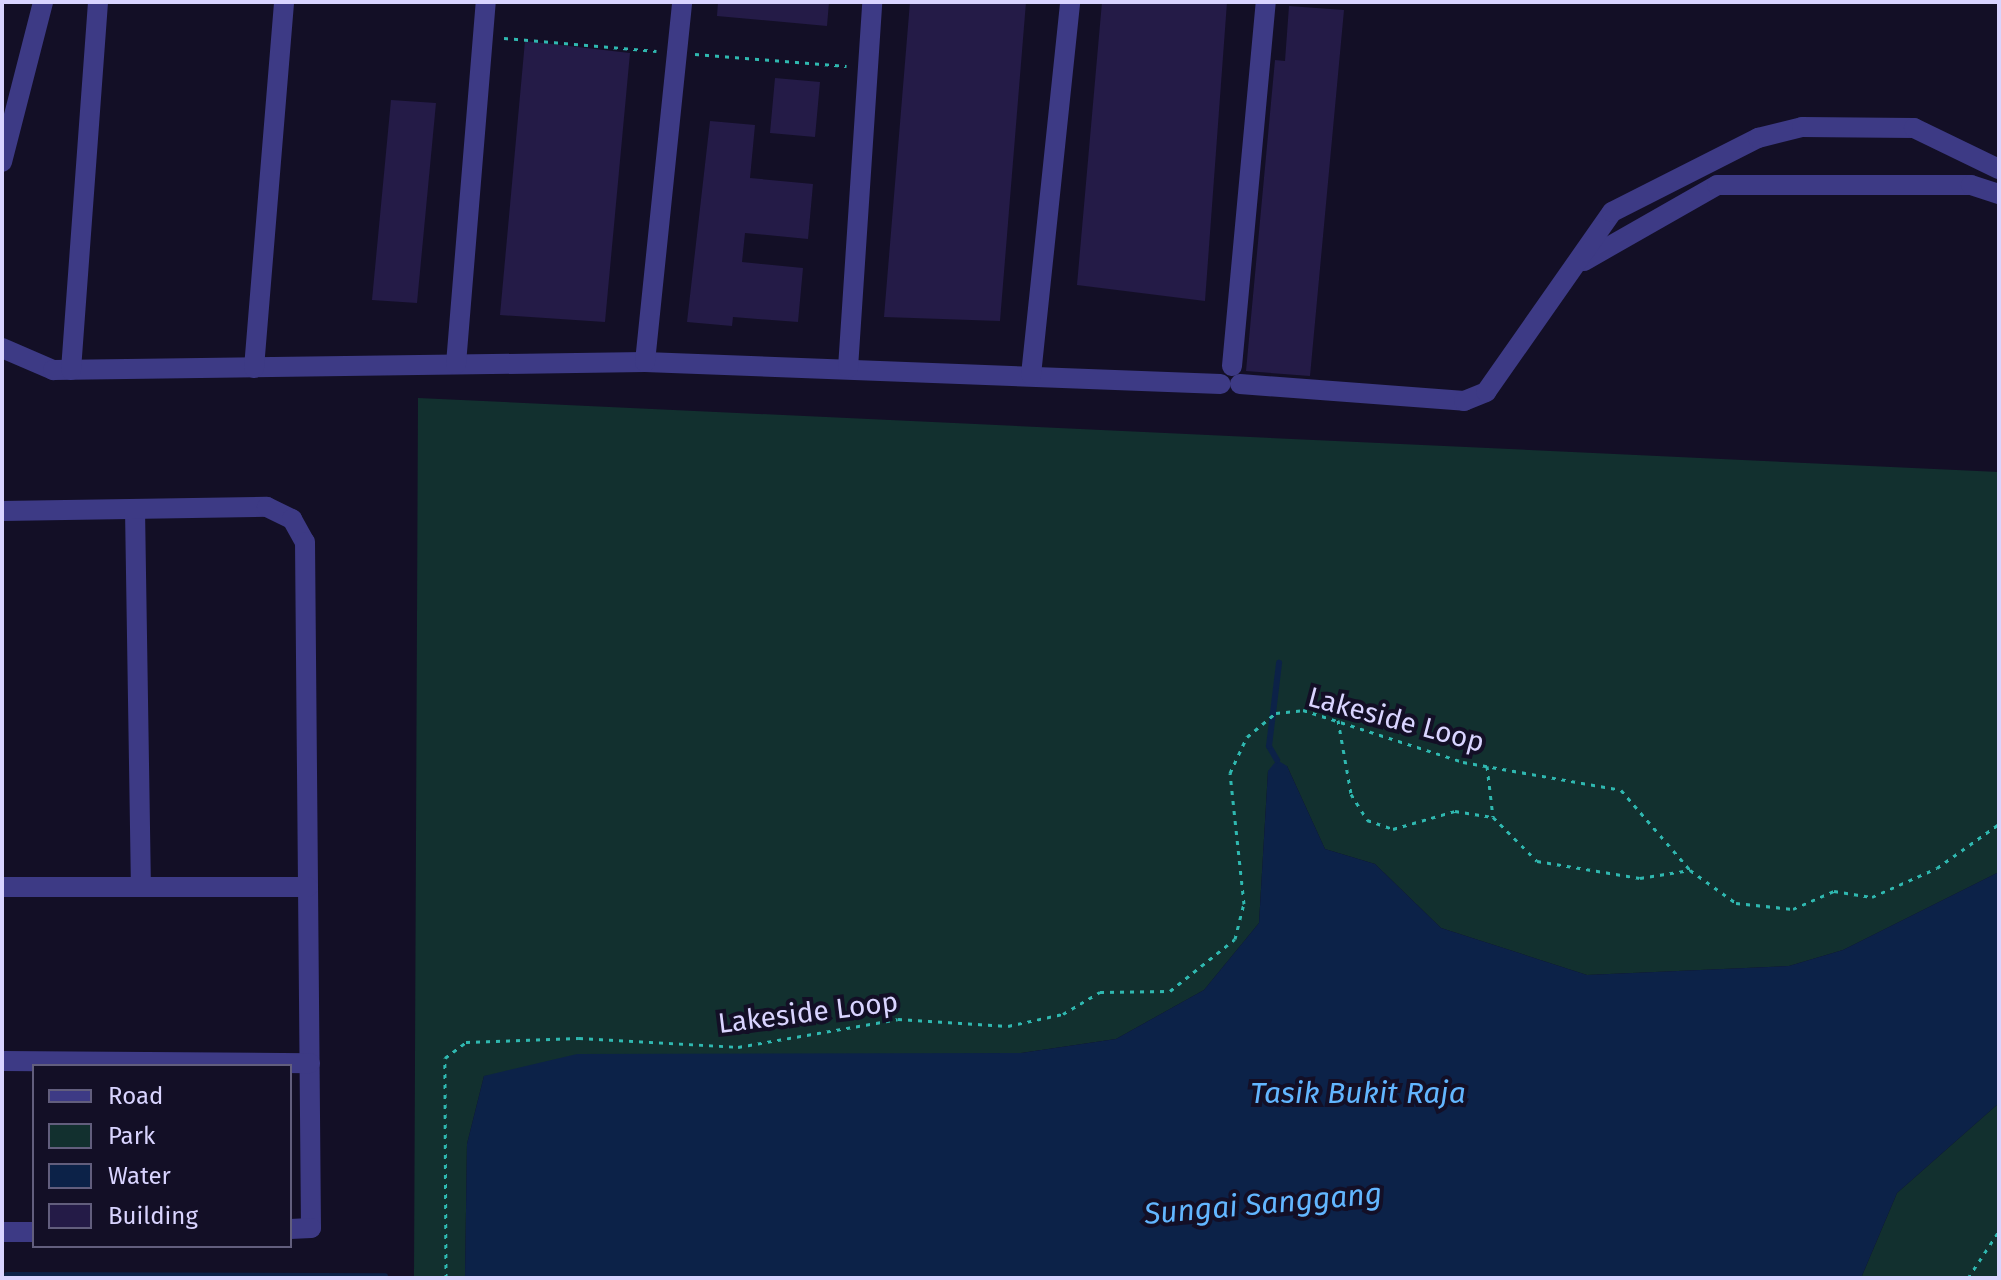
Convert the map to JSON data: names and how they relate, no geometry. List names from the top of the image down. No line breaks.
{"streets":{"path":["Lakeside Loop"]},"water":["Tasik Bukit Raja","Sungai Sanggang"],"legend":["Road","Park","Water","Building"]}
